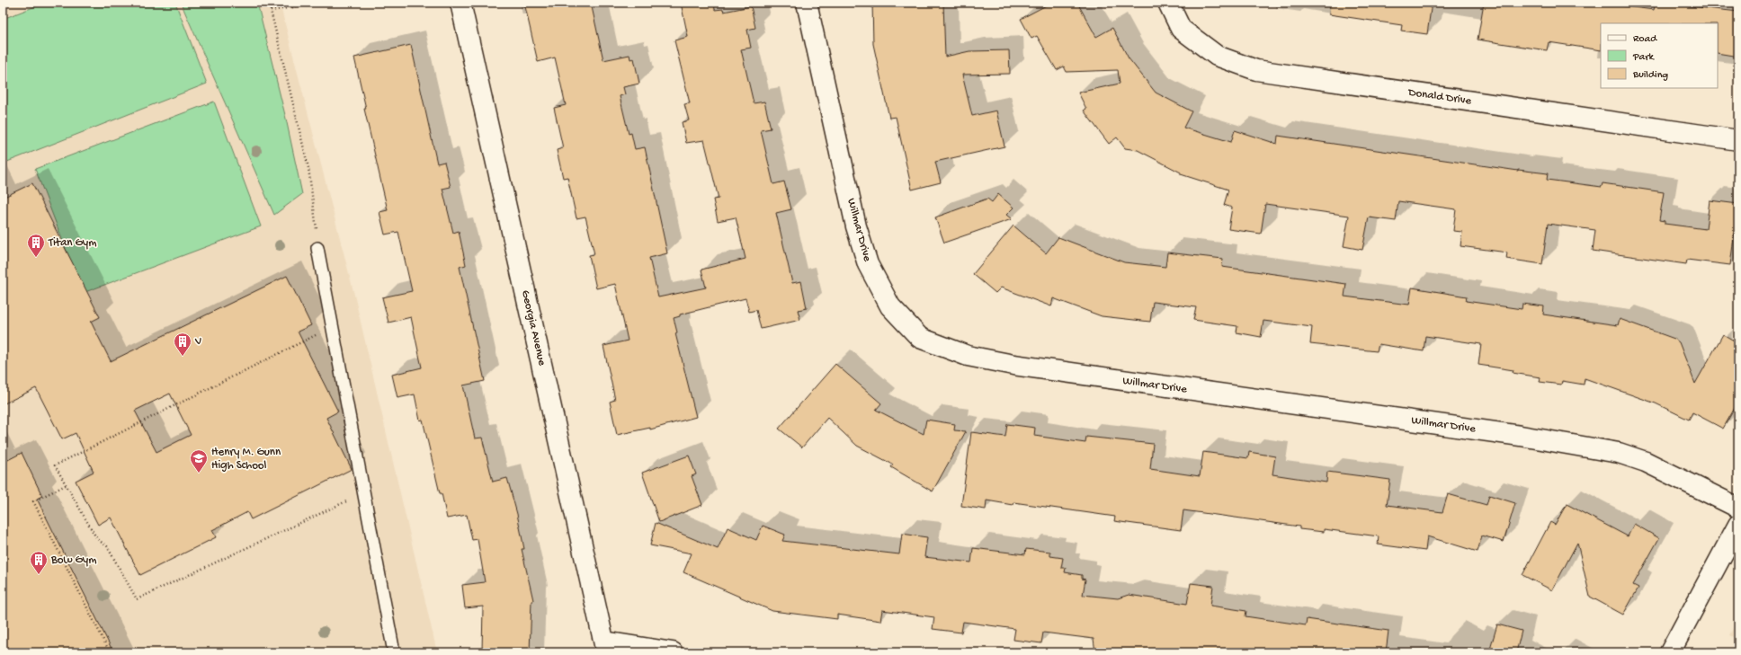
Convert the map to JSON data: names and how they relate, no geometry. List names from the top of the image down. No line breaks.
{"streets":{"street":["Donald Drive","Willmar Drive","Georgia Avenue"]},"places":{"building":["Titan Gym","V","Bow Gym"],"school or university":["Henry M. Gunn High School"]},"legend":["Road","Park","Building"]}
